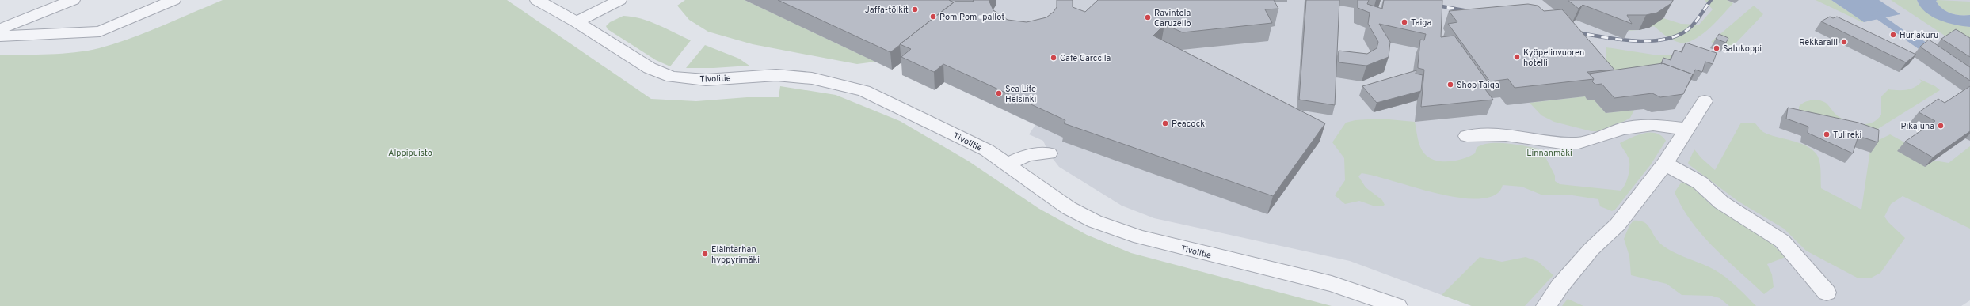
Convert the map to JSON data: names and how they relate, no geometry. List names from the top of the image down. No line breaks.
{"streets":{"street":["Tivolitie"]},"parks":["Alppipuisto","Linnanmäki"],"places":["Jaffa-tölkit","Pom Pom -pallot","Ravintola Caruzello","Taiga","Hurjakuru","Rekkaralli","Satukoppi","Kyöpelinvuoren hotelli","Cafe Carccila","Shop Taiga","Sea Life Helsinki","Peacock","Pikajuna","Tulireki","Eläintarhan hyppyrimäki"]}
